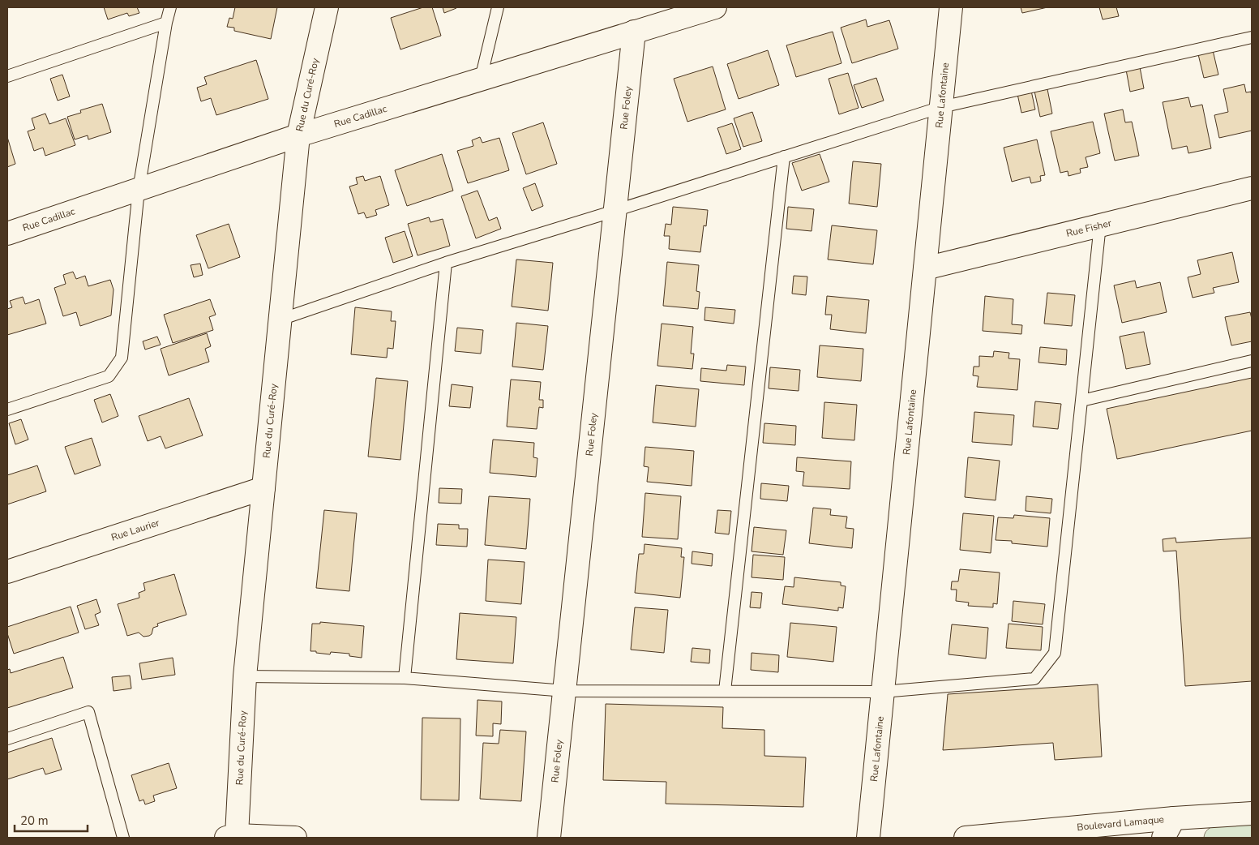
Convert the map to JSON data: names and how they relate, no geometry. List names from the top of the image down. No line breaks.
{"streets":{"street":["Rue du Curé-Roy","Rue Lafontaine","Rue Foley","Rue Cadillac","Rue Fisher","Rue Laurier","Boulevard Lamaque"]},"crossings":[["Rue du Curé-Roy","Rue Cadillac"],["Rue du Curé-Roy","Rue Laurier"],["Rue Lafontaine","Rue Fisher"],["Rue Foley","Rue Cadillac"]],"scale_bar":"20 m"}
